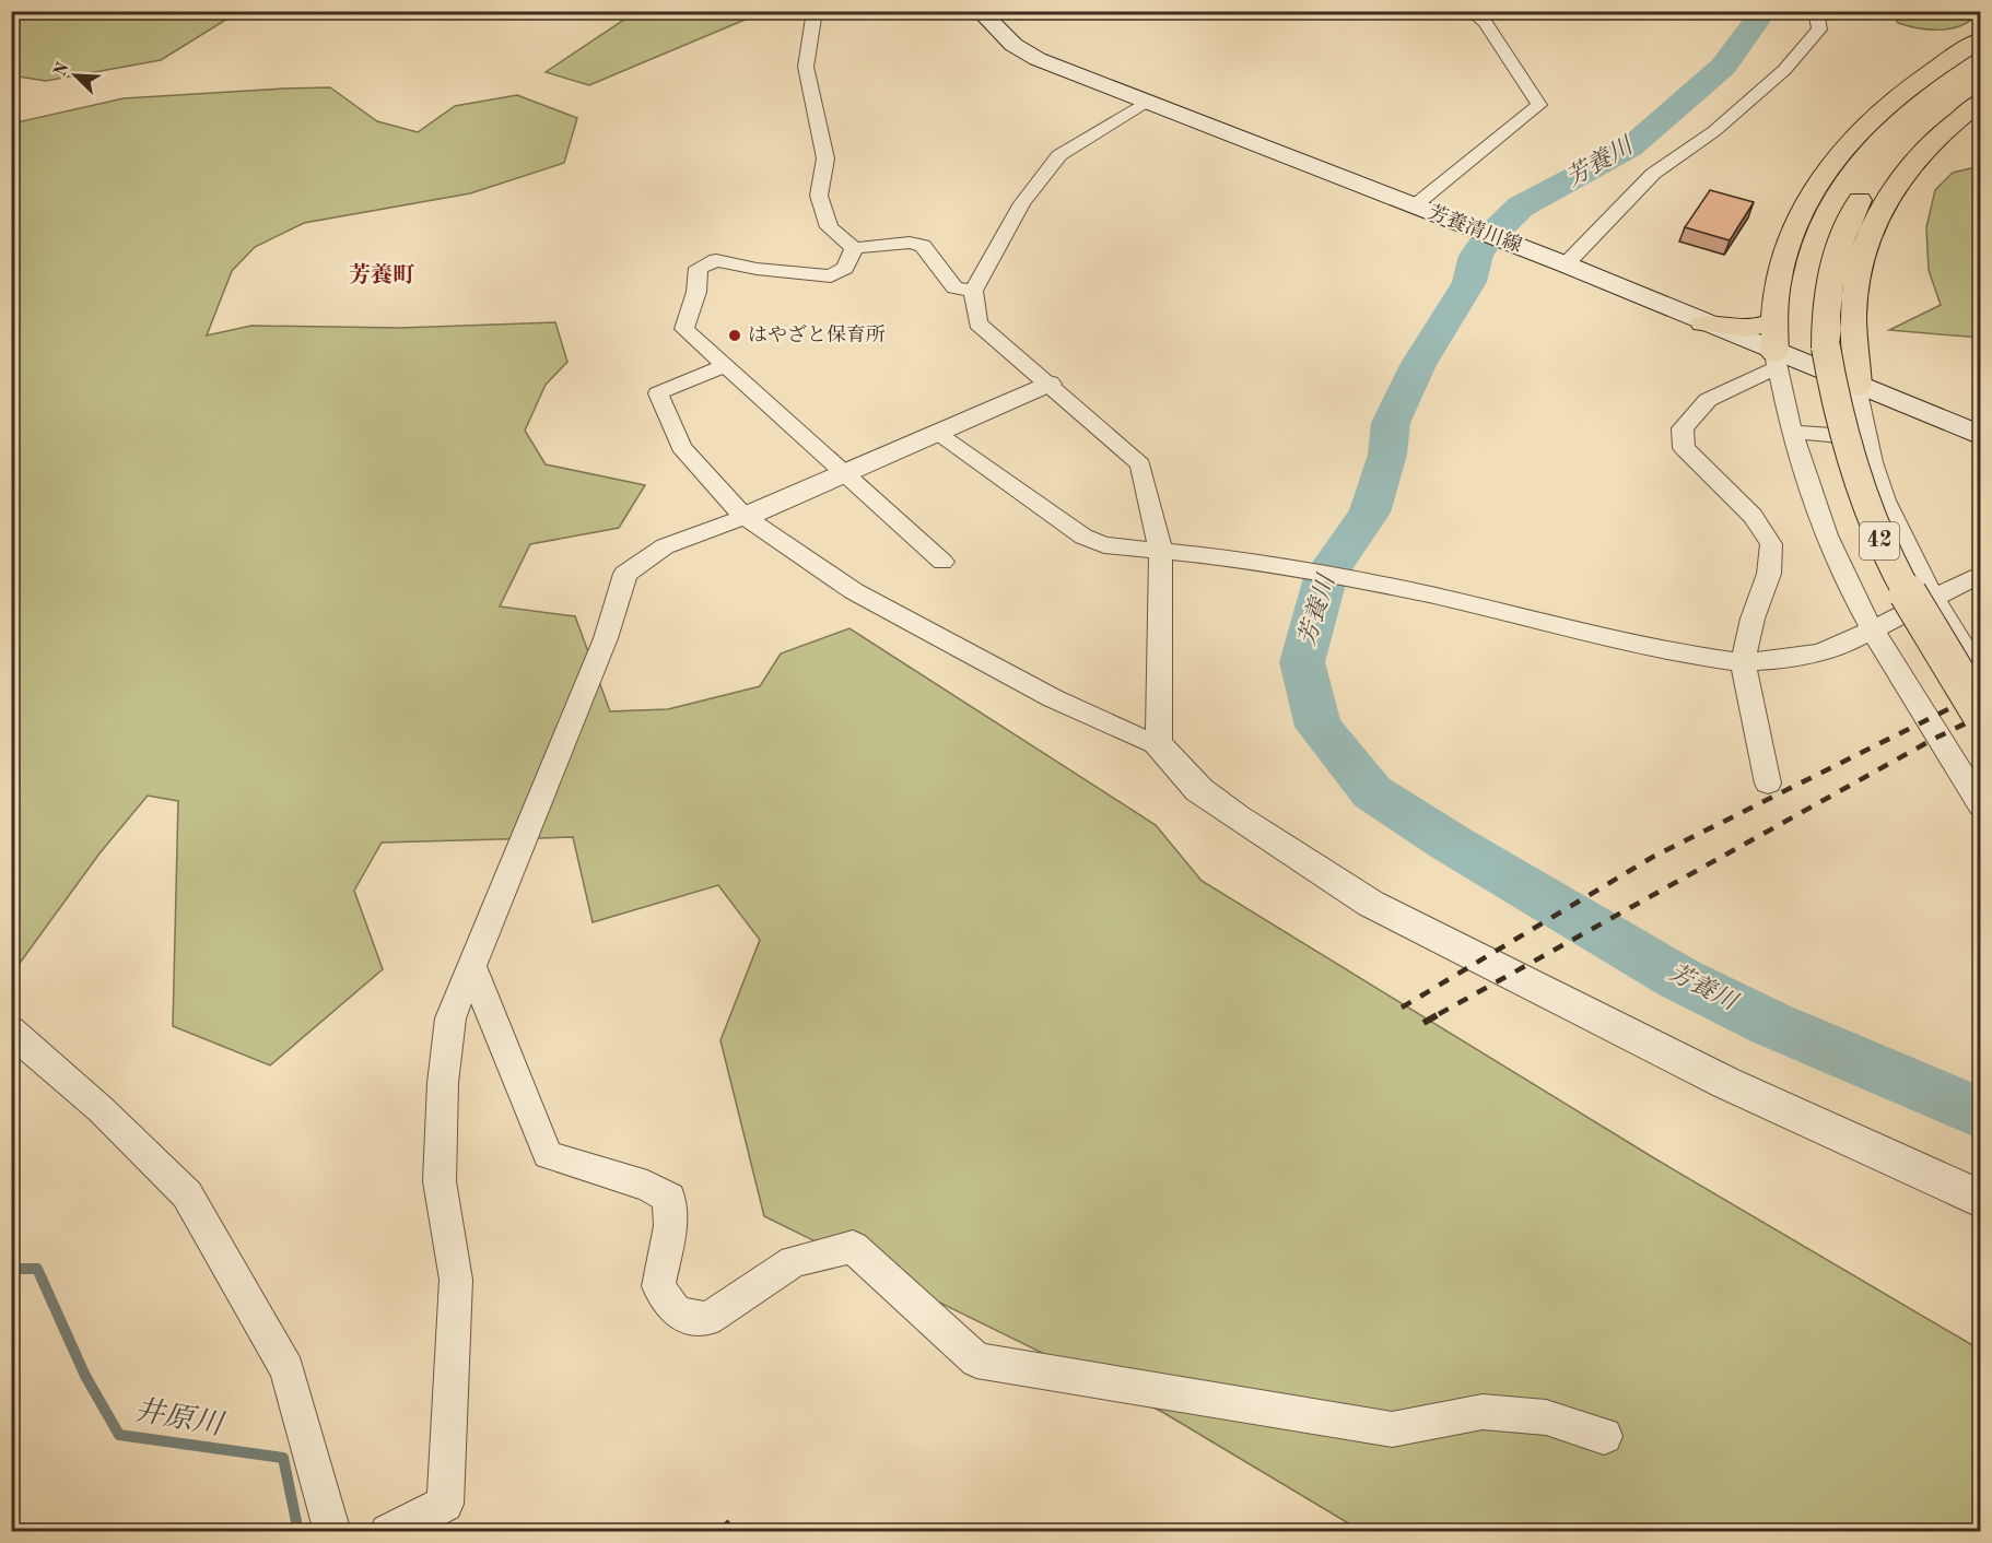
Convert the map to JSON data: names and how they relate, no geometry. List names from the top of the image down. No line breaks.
{"streets":{"highway":["42"],"main road":["芳養清川線"]},"districts":["芳養町"],"water":["芳養川","井原川"],"places":["はやざと保育所"],"north":"top left"}
